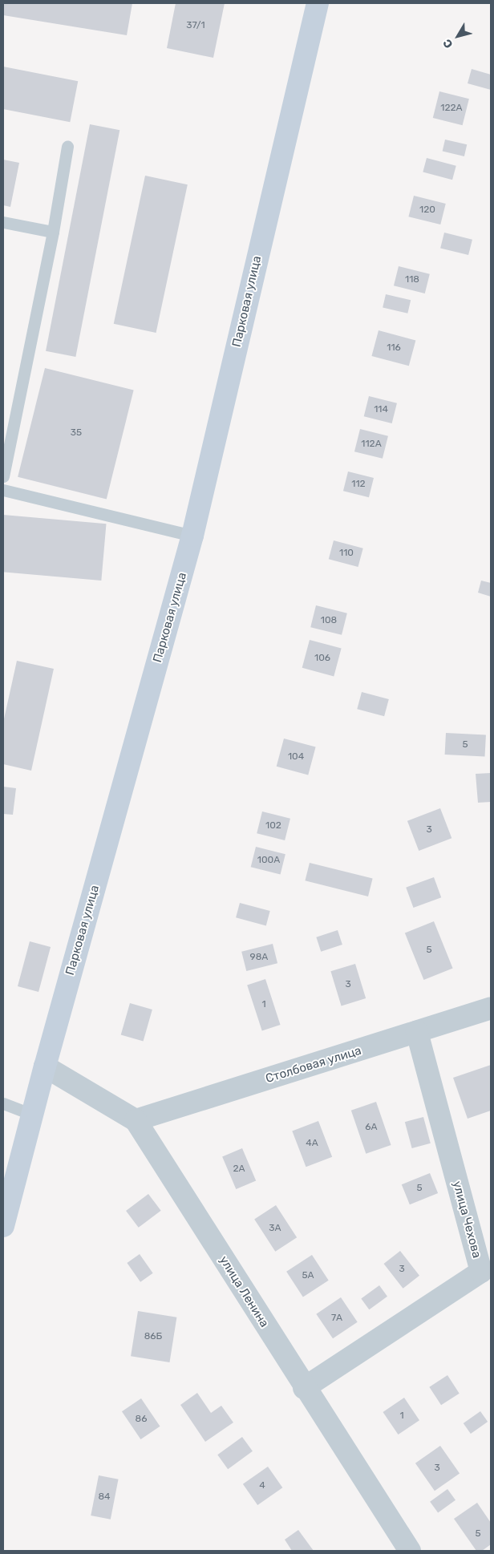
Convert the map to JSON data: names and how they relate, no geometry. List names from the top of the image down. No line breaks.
{"streets":{"main road":["Парковая улица"],"street":["Столбовая улица","улица Чехова","улица Ленина"]},"crossings":[["Парковая улица","улица Ленина"],["Столбовая улица","улица Чехова"],["Столбовая улица","улица Ленина"],["улица Чехова","улица Ленина"]],"house_numbers":["37/1","122А","120","118","116","114","35","112А","112","110","108","106","5","104","102","3","100А","5","98А","3","1","6А","4А","2А","5","3А","3","5А","7А","86Б","1","86","3","4","84","5"],"north":"bottom left"}
